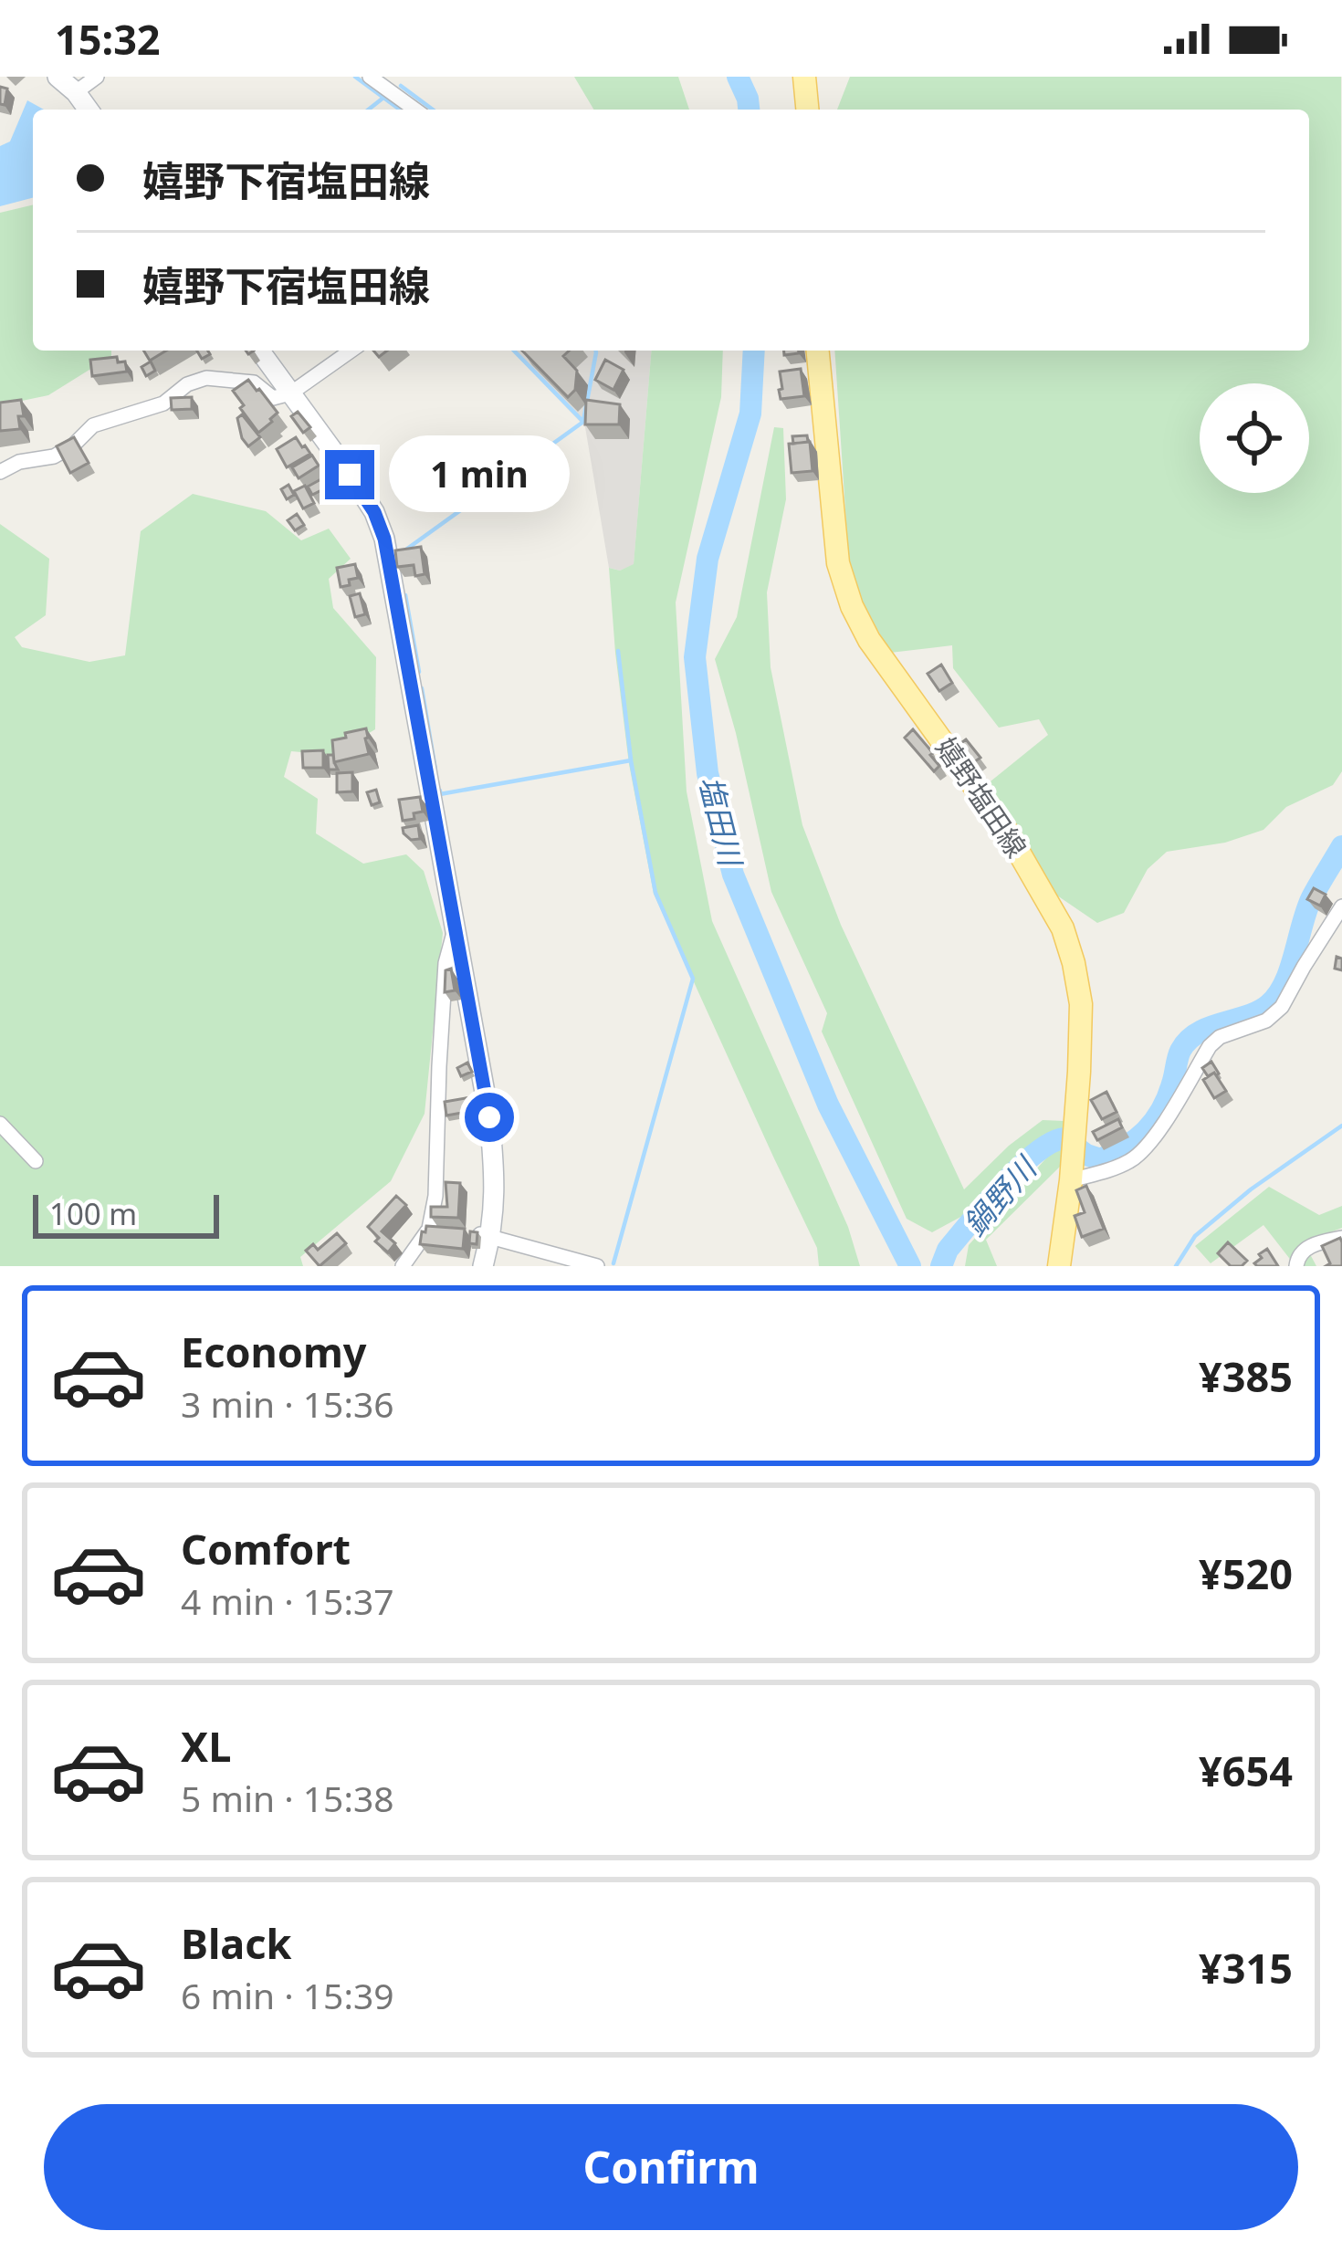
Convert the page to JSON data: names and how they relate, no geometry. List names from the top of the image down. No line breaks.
{"streets":{"main road":["嬉野塩田線"]},"water":["塩田川","鍋野川"],"scale_bar":"100 m","page":{"status":"15:32","banner":["嬉野下宿塩田線","嬉野下宿塩田線"],"bubble":"1 min","scale":"100 m","list":[{"name":"Economy","note":"3 min · 15:36","value":"¥385"},{"name":"Comfort","note":"4 min · 15:37","value":"¥520"},{"name":"XL","note":"5 min · 15:38","value":"¥654"},{"name":"Black","note":"6 min · 15:39","value":"¥315"}],"buttons":"Confirm"}}
